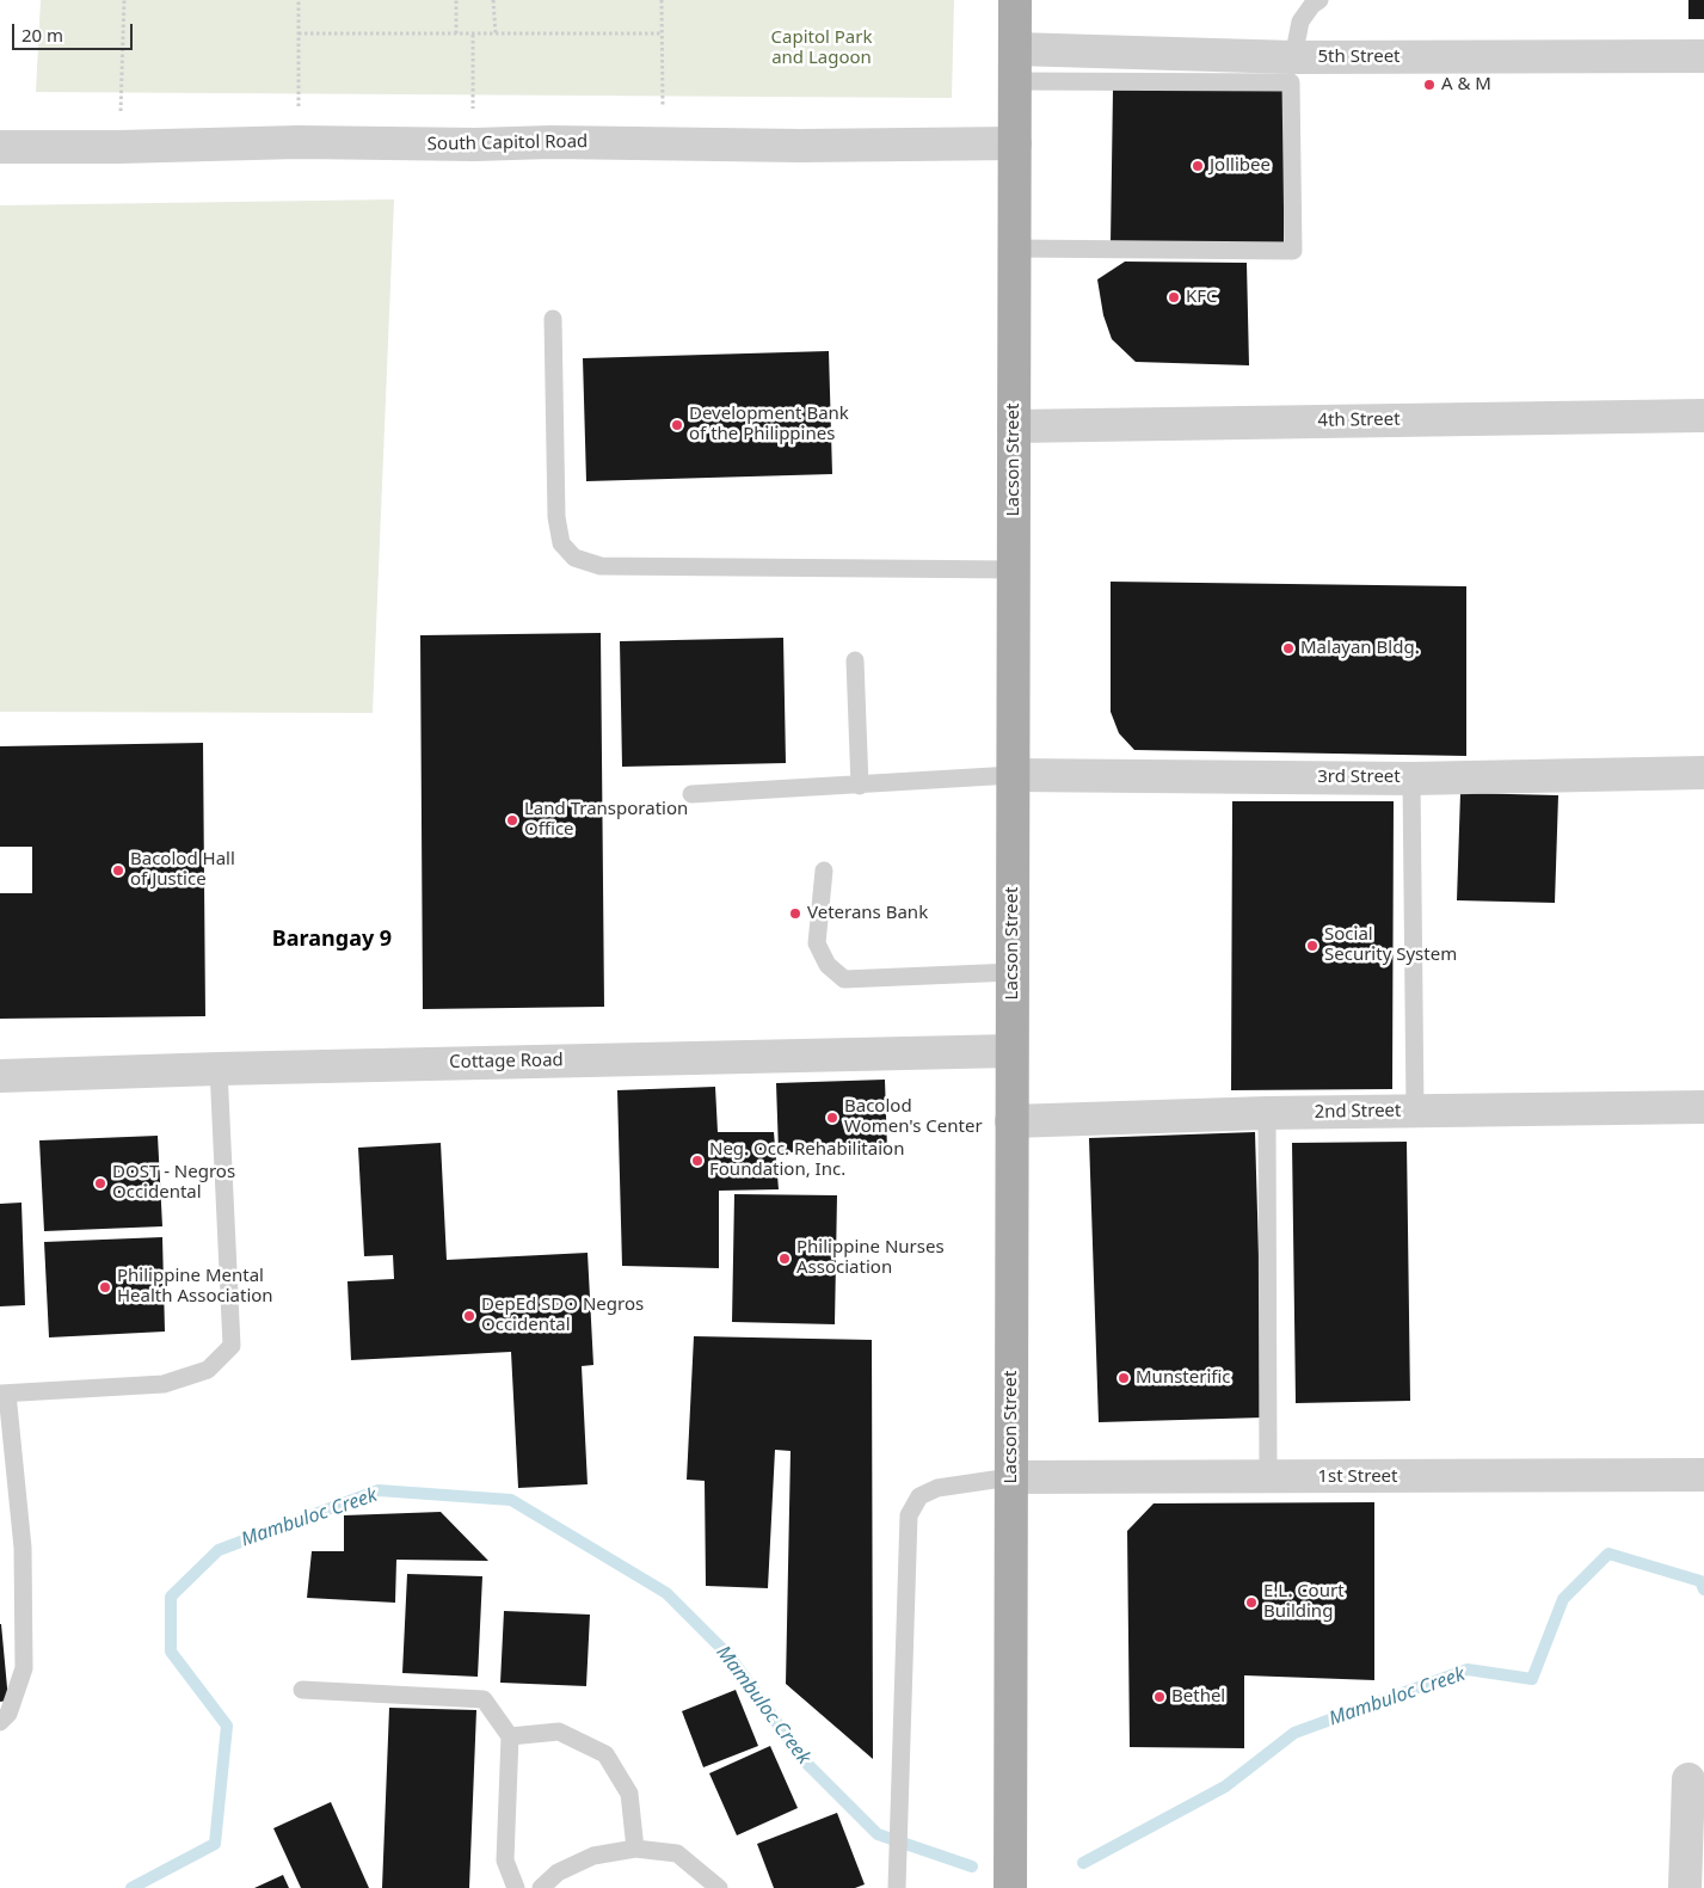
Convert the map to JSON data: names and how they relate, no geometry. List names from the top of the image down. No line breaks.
{"streets":{"main road":["Lacson Street"],"street":["5th Street","South Capitol Road","4th Street","3rd Street","Cottage Road","2nd Street","1st Street"]},"crossings":[["5th Street","Lacson Street"],["South Capitol Road","Lacson Street"],["4th Street","Lacson Street"],["Lacson Street","3rd Street"],["Lacson Street","Cottage Road"],["Lacson Street","2nd Street"],["Lacson Street","1st Street"]],"districts":["Barangay 9"],"water":["Mambuloc Creek"],"parks":["Capitol Park and Lagoon"],"places":["A & M","Jollibee","KFC","Development Bank of the Philippines","Malayan Bldg.","Land Transporation Office","Bacolod Hall of Justice","Veterans Bank","Social Security System","Bacolod Women's Center","Neg. Occ. Rehabilitaion Foundation, Inc.","DOST - Negros Occidental","Philippine Nurses Association","Philippine Mental Health Association","DepEd SDO Negros Occidental","Munsterific","E.L. Court Building","Bethel"],"scale_bar":"20 m"}
